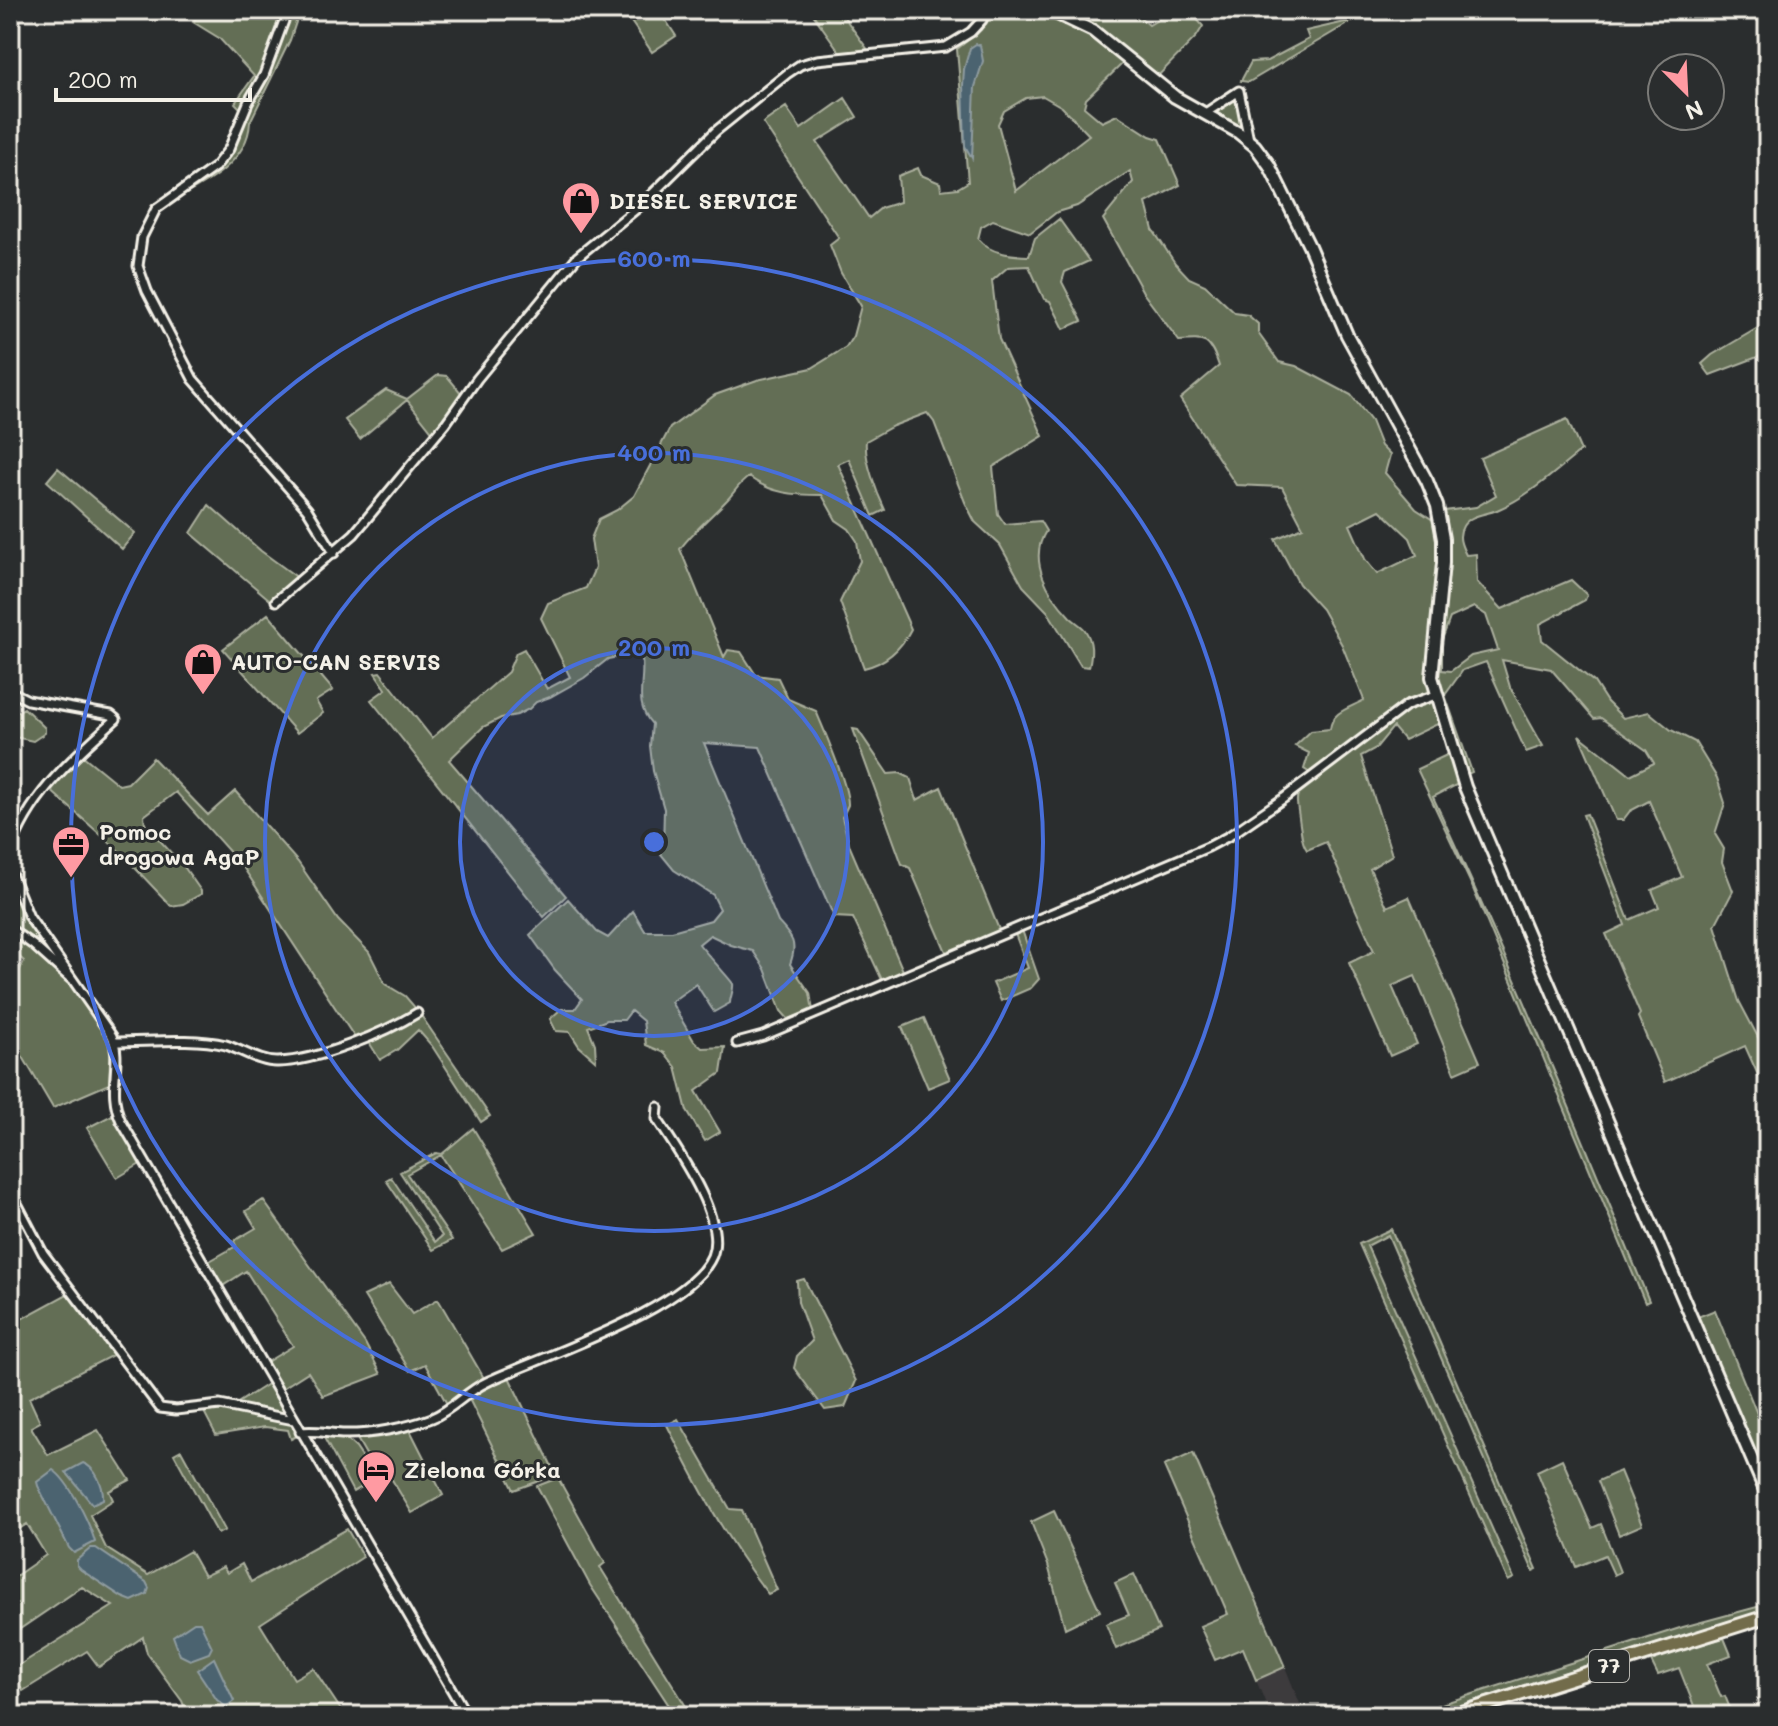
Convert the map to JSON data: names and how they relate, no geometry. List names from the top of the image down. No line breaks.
{"streets":{"main road":["77"]},"places":{"shop":["DIESEL SERVICE","AUTO-CAN SERVIS"],"office":["Pomoc drogowa AgaP"],"hotel":["Zielona Górka"]},"scale_bar":"200 m","north":"bottom right","rings":["600 m","400 m","200 m"]}
